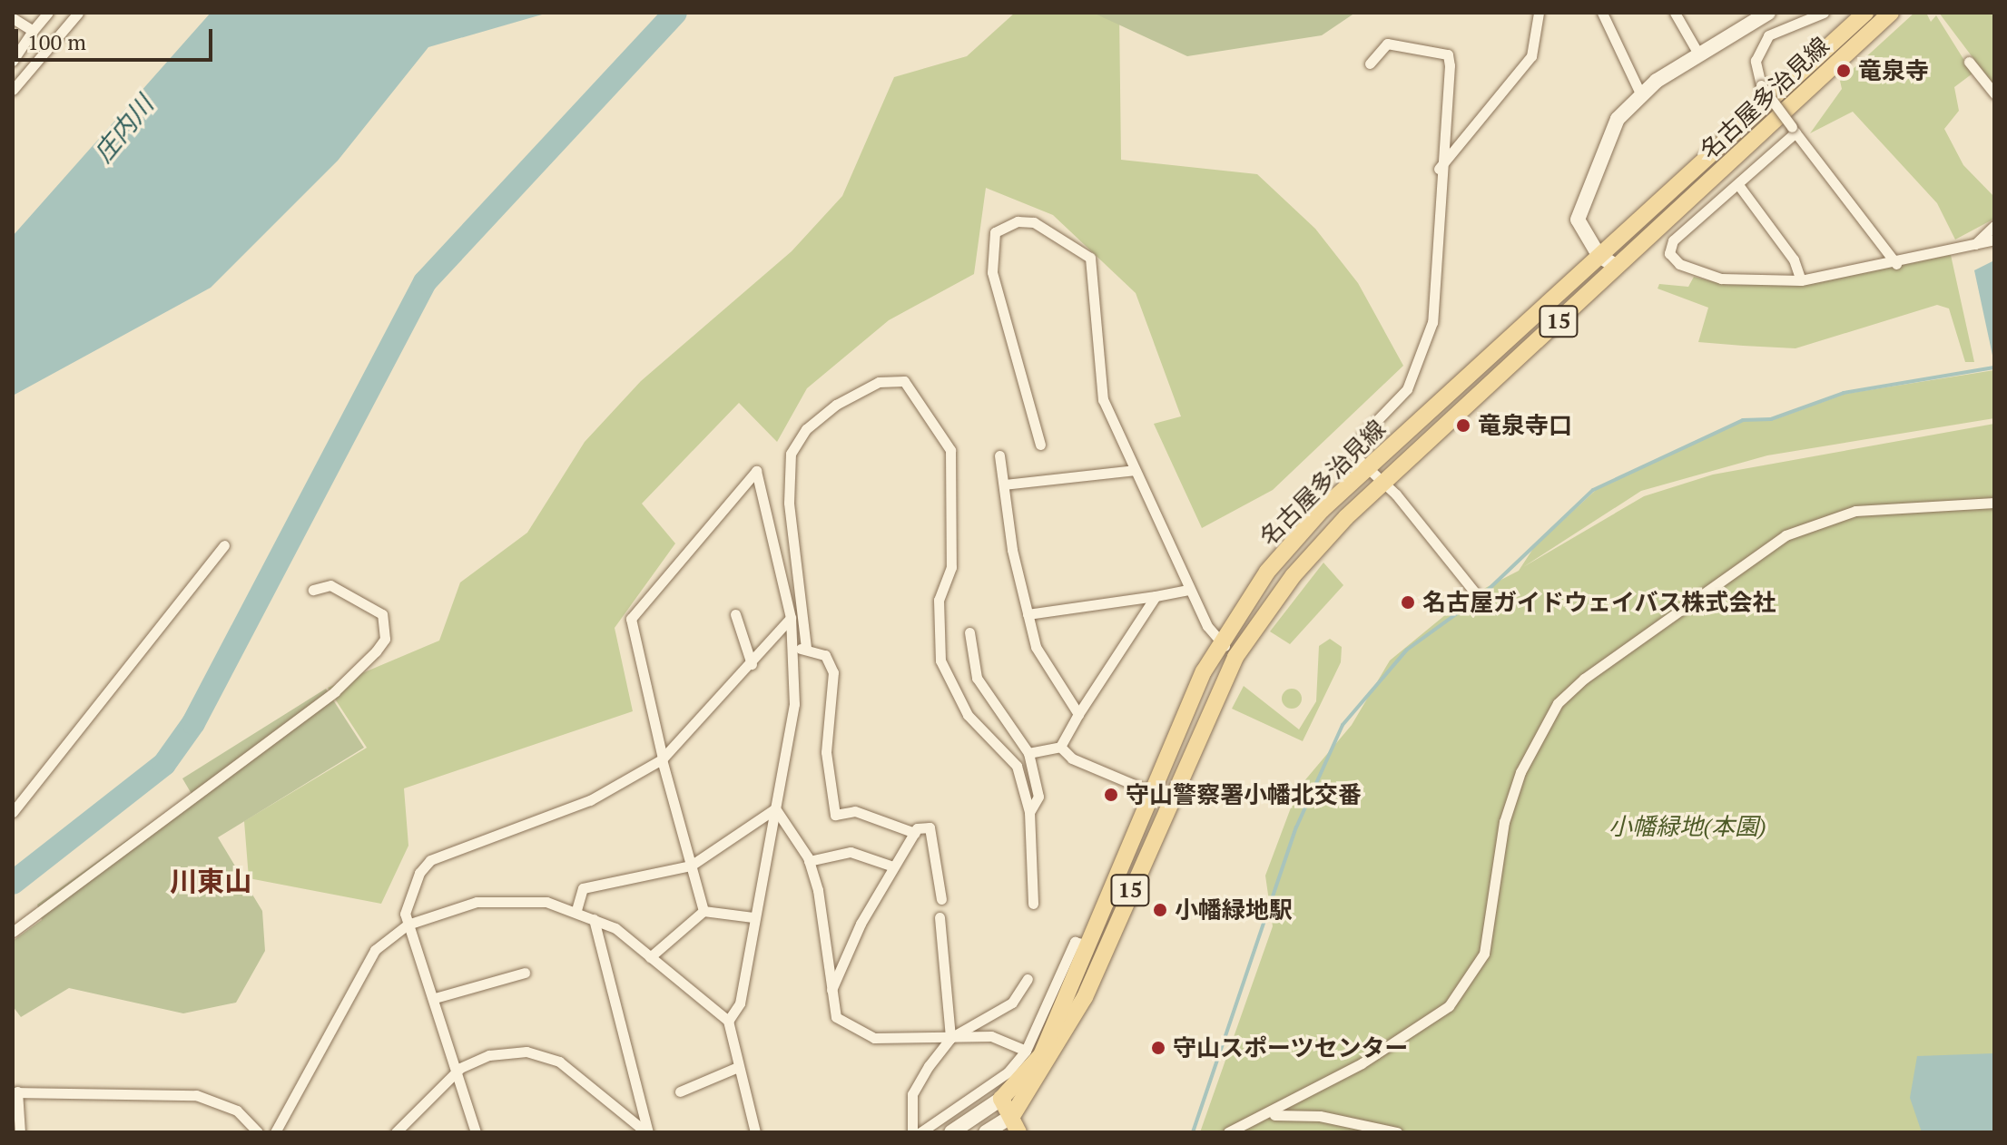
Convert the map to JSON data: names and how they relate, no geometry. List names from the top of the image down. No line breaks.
{"streets":{"main road":["名古屋多治見線","15"]},"districts":["川東山"],"water":["庄内川"],"parks":["小幡緑地(本園)"],"places":["竜泉寺","竜泉寺口","名古屋ガイドウェイバス株式会社","守山警察署小幡北交番","小幡緑地駅","守山スポーツセンター"],"scale_bar":"100 m"}
